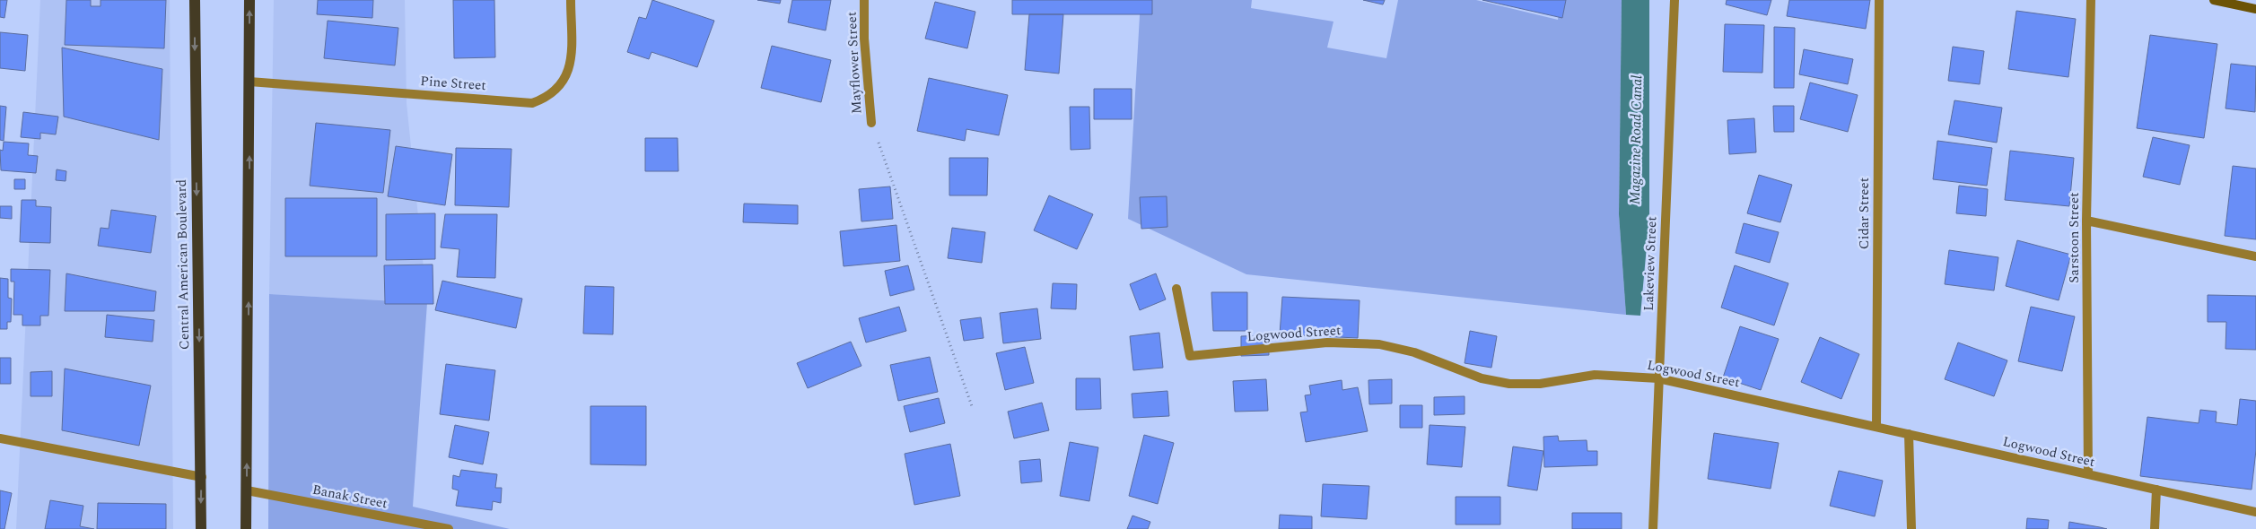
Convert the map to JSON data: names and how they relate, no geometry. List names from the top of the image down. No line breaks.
{"streets":{"main road":["Central American Boulevard"],"street":["Mayflower Street","Pine Street","Cidar Street","Sarstoon Street","Lakeview Street","Logwood Street","Banak Street"]},"crossings":[["Cidar Street","Logwood Street"],["Sarstoon Street","Logwood Street"],["Lakeview Street","Logwood Street"]],"water":["Magazine Road Canal"]}
